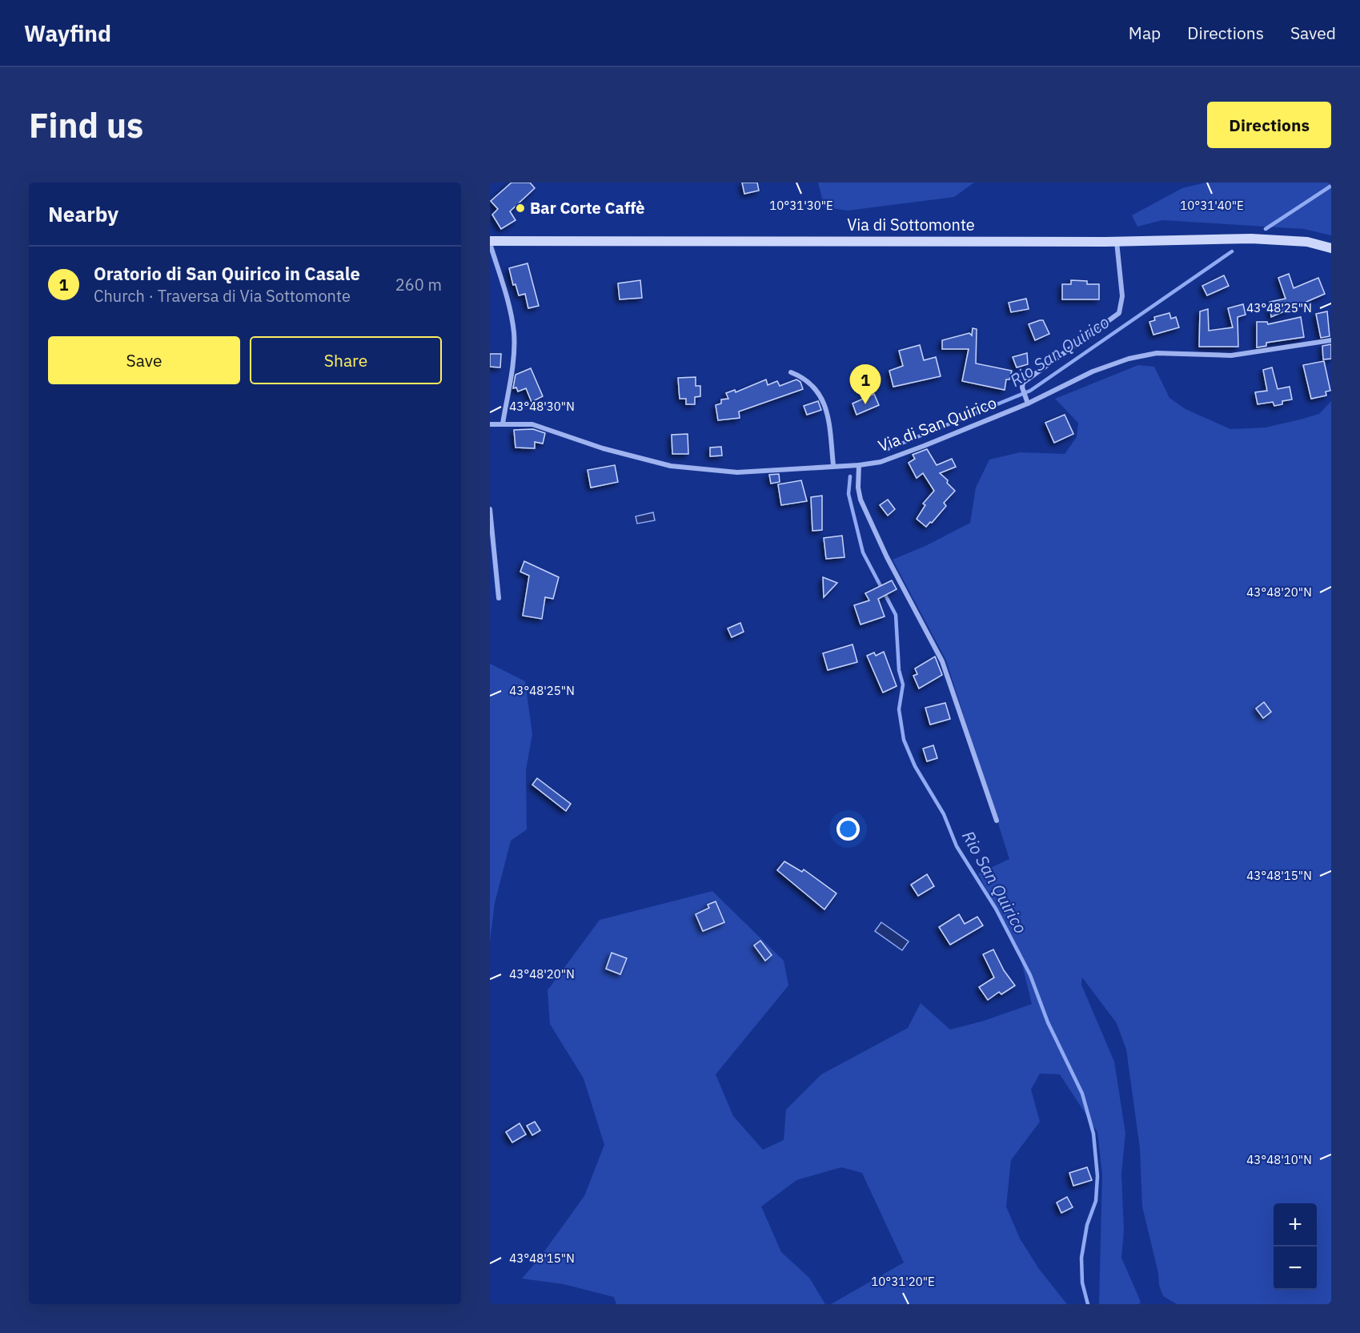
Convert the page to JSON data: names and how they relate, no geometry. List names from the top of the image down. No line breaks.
{"streets":{"main road":["Via di Sottomonte"],"street":["Via di San Quirico"]},"water":["Rio San Quirico"],"places":["Bar Corte Caffè"],"page":{"header":"Wayfind","nav":["Map","Directions","Saved"],"buttons":["Directions",["Save","Share"]],"title":"Find us","heading":"Nearby","list":[{"mark":"1","name":"Oratorio di San Quirico in Casale","note":"Church · Traversa di Via Sottomonte","value":"260 m"}],"pins":"1","map_buttons":["+","−"]},"coordinates":["10°31'30\"E","10°31'40\"E","43°48'25\"N","43°48'30\"N","43°48'20\"N","43°48'15\"N","43°48'10\"N","10°31'20\"E"]}
